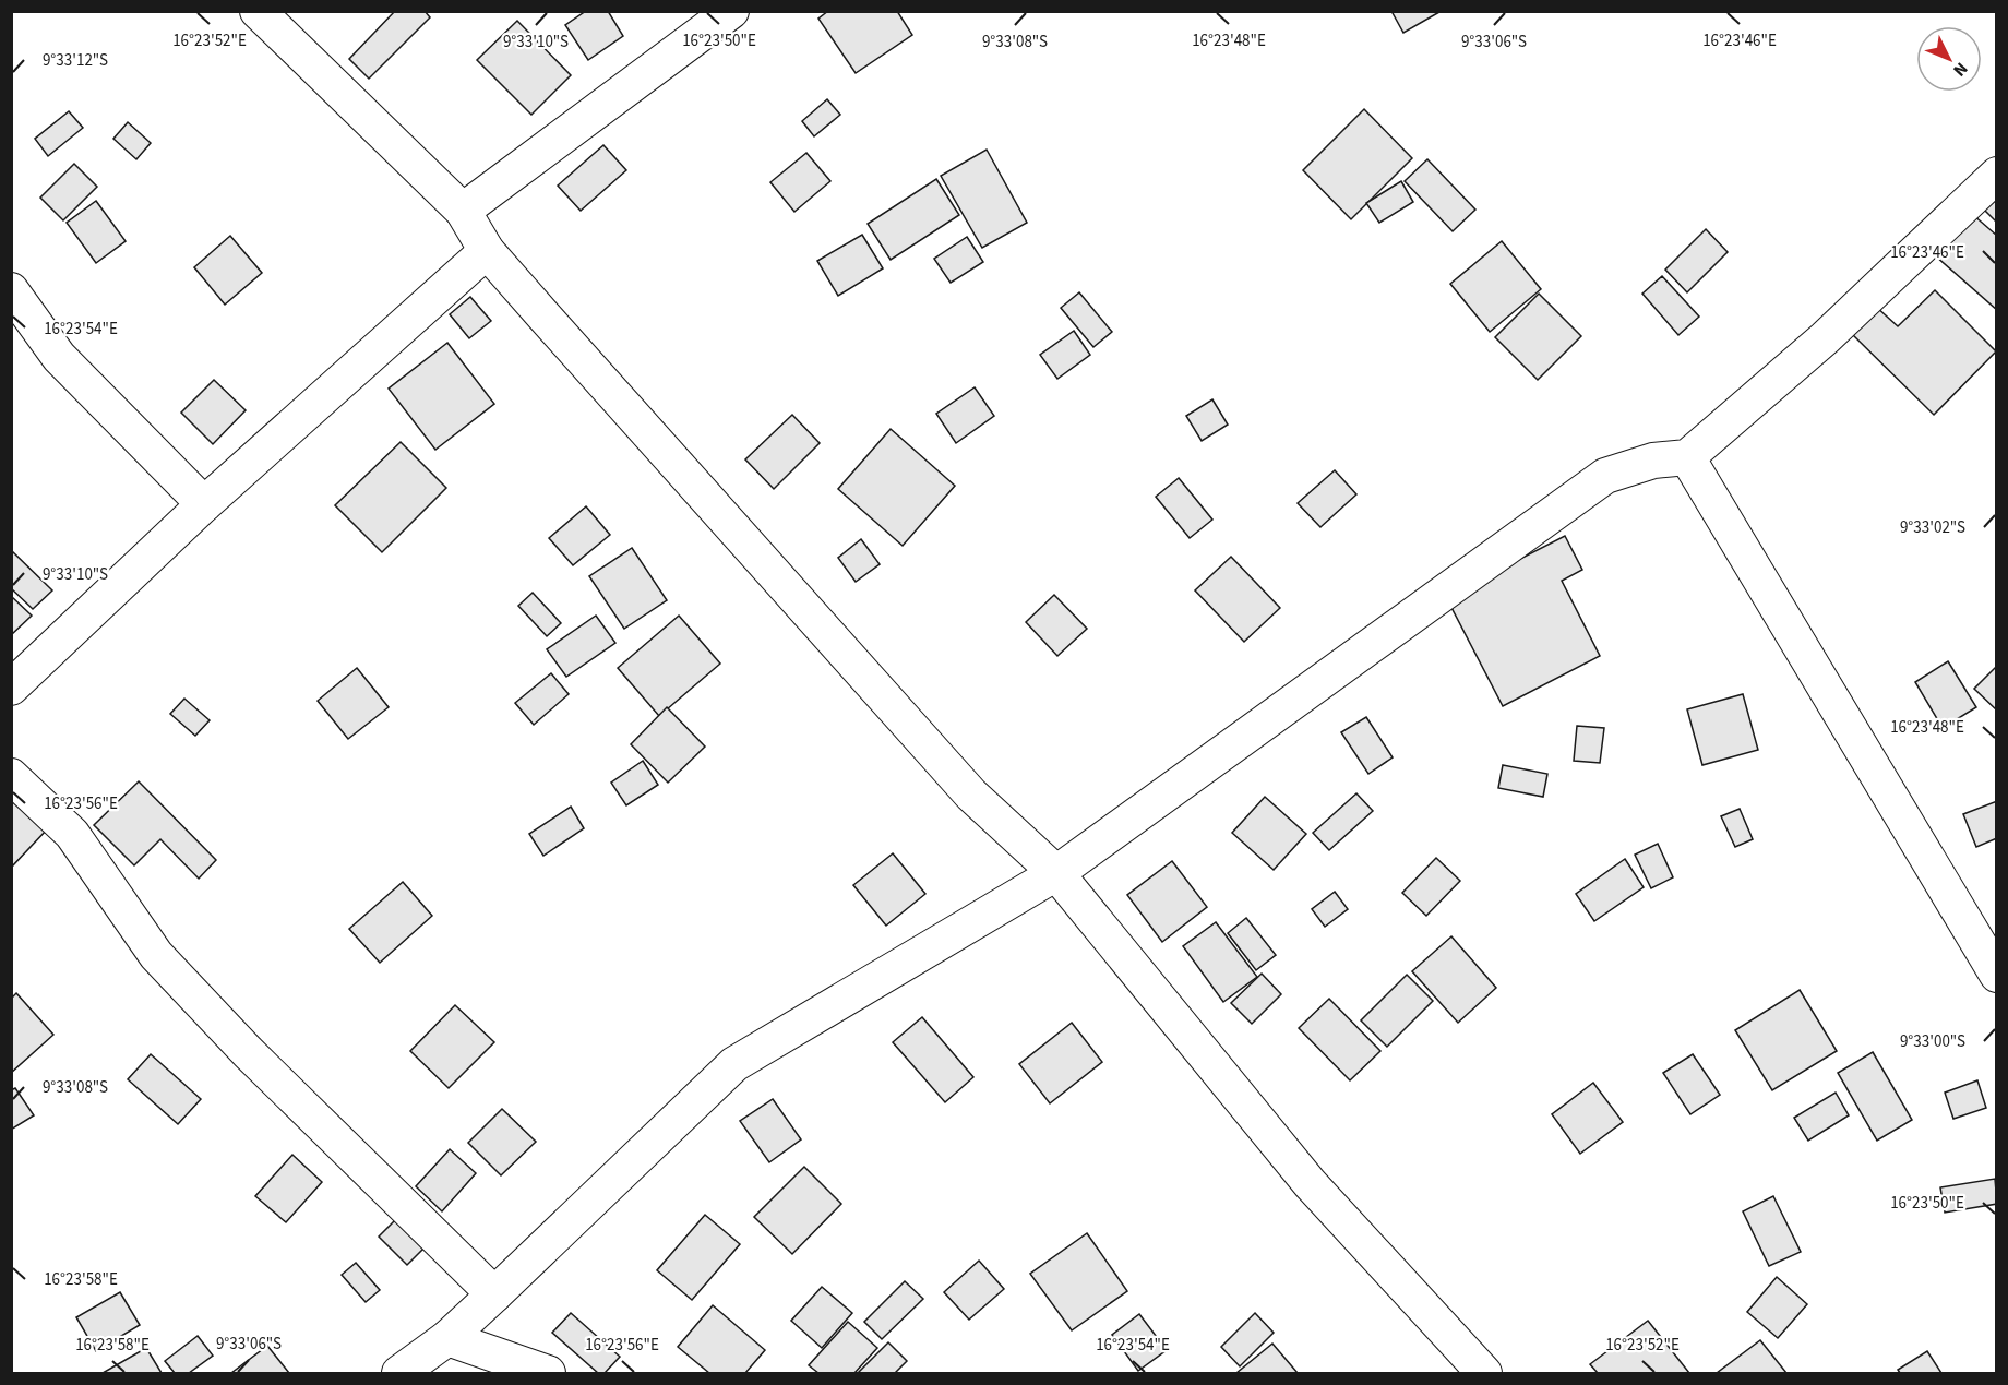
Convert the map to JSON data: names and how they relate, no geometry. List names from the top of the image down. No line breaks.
{"north":"bottom right","coordinates":["16°23'52\"E","16°23'50\"E","16°23'48\"E","16°23'46\"E","9°33'06\"S","9°33'10\"S","9°33'08\"S","9°33'12\"S","16°23'54\"E","9°33'02\"S","16°23'56\"E","9°33'00\"S","16°23'58\"E"]}
